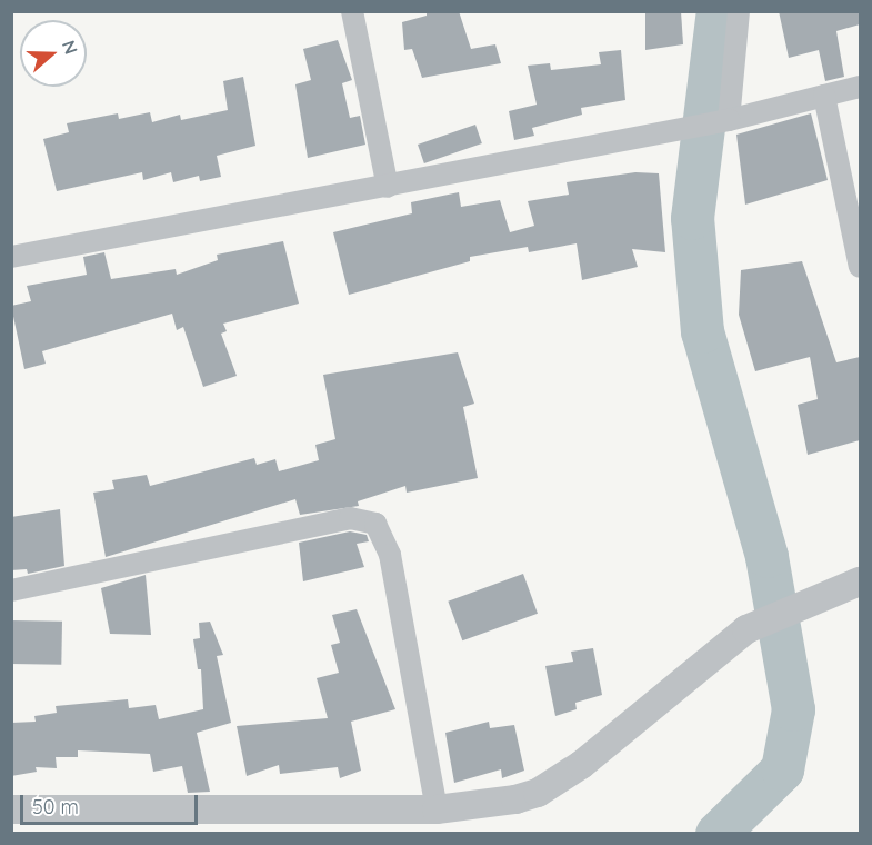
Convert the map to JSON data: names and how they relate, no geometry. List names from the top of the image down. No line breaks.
{"scale_bar":"50 m","north":"right"}
